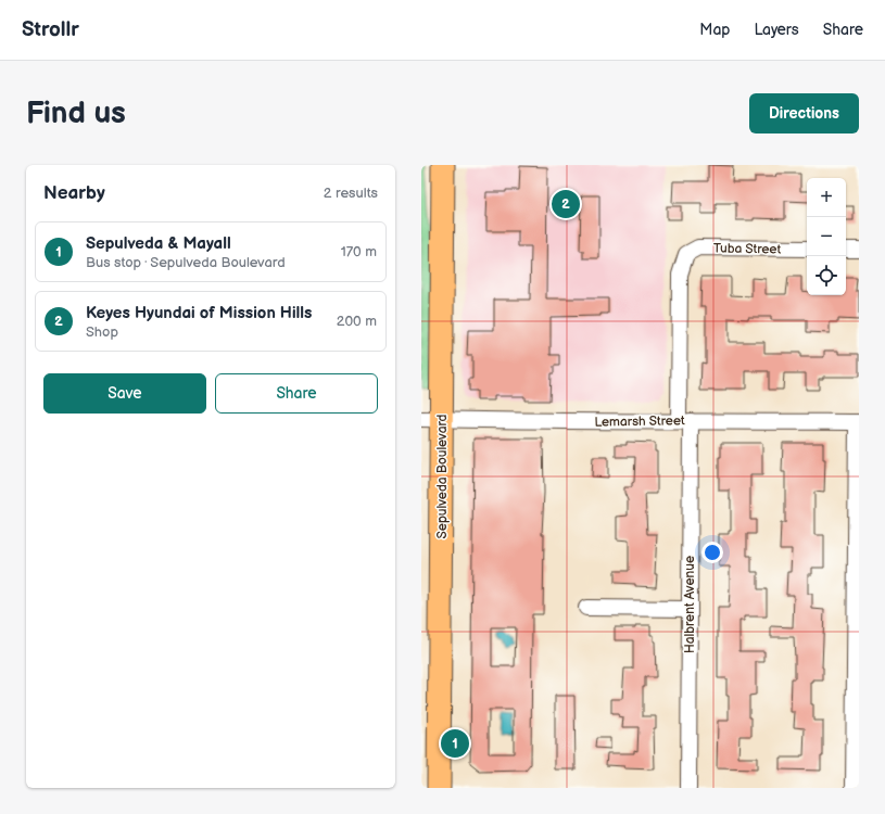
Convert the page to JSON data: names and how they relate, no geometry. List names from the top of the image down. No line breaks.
{"streets":{"main road":["Sepulveda Boulevard"],"street":["Tuba Street","Lemarsh Street","Halbrent Avenue"]},"crossings":[["Tuba Street","Halbrent Avenue"],["Lemarsh Street","Sepulveda Boulevard"],["Lemarsh Street","Halbrent Avenue"]],"page":{"header":"Strollr","nav":["Map","Layers","Share"],"buttons":["Directions",["Save","Share"]],"title":"Find us","heading":["Nearby","2 results"],"map_buttons":["+","−"],"pins":["2","1"],"list":[{"mark":"1","name":"Sepulveda & Mayall","note":"Bus stop · Sepulveda Boulevard","value":"170 m"},{"mark":"2","name":"Keyes Hyundai of Mission Hills","note":"Shop","value":"200 m"}]}}
